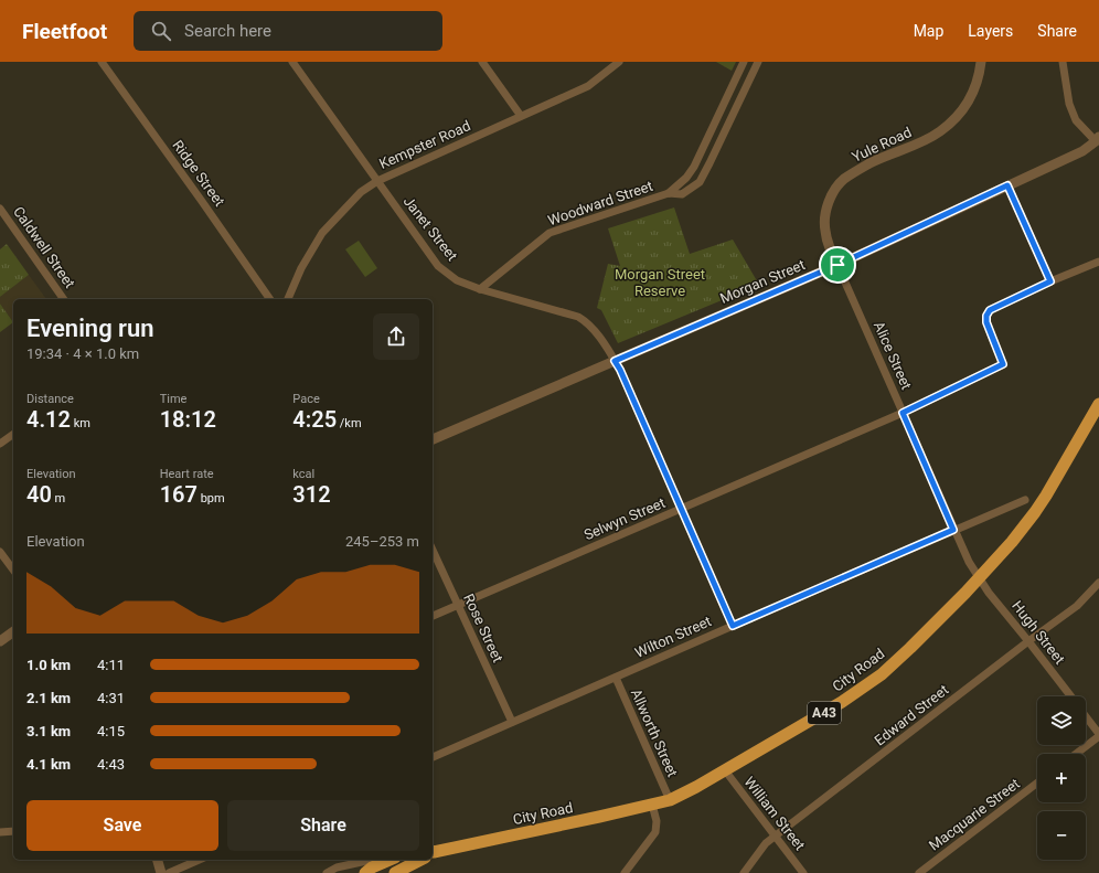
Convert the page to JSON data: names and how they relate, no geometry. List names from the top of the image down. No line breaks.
{"streets":{"highway":["City Road","A43"],"street":["Kempster Road","Yule Road","Ridge Street","Woodward Street","Janet Street","Caldwell Street","Morgan Street","Alice Street","Selwyn Street","Rose Street","Hugh Street","Wilton Street","Edward Street","Allworth Street","William Street","Macquarie Street"]},"crossings":[["Kempster Road","Janet Street"],["Yule Road","Morgan Street"],["Yule Road","Alice Street"],["Woodward Street","Janet Street"],["Janet Street","Morgan Street"],["Janet Street","Selwyn Street"],["Janet Street","Wilton Street"],["Morgan Street","Alice Street"],["Alice Street","Selwyn Street"],["Alice Street","Hugh Street"],["Alice Street","Wilton Street"],["Alice Street","City Road"],["Selwyn Street","Rose Street"],["Rose Street","Wilton Street"],["Hugh Street","City Road"],["Hugh Street","Edward Street"],["Wilton Street","Allworth Street"],["City Road","Allworth Street"],["City Road","William Street"],["Edward Street","William Street"]],"parks":["Morgan Street Reserve"],"page":{"header":"Fleetfoot","search":"Search here","nav":["Map","Layers","Share"],"heading":["Evening run","19:34 · 4 × 1.0 km"],"stats":[["Distance","4.12 km"],["Time","18:12"],["Pace","4:25 /km"],["Elevation","40 m"],["Heart rate","167 bpm"],["kcal","312"]],"chart":["Elevation","245–253 m"],"list":[{"name":"1.0 km","note":"4:11"},{"name":"2.1 km","note":"4:31"},{"name":"3.1 km","note":"4:15"},{"name":"4.1 km","note":"4:43"}],"map_buttons":["+","−"],"buttons":["Save","Share"]}}
